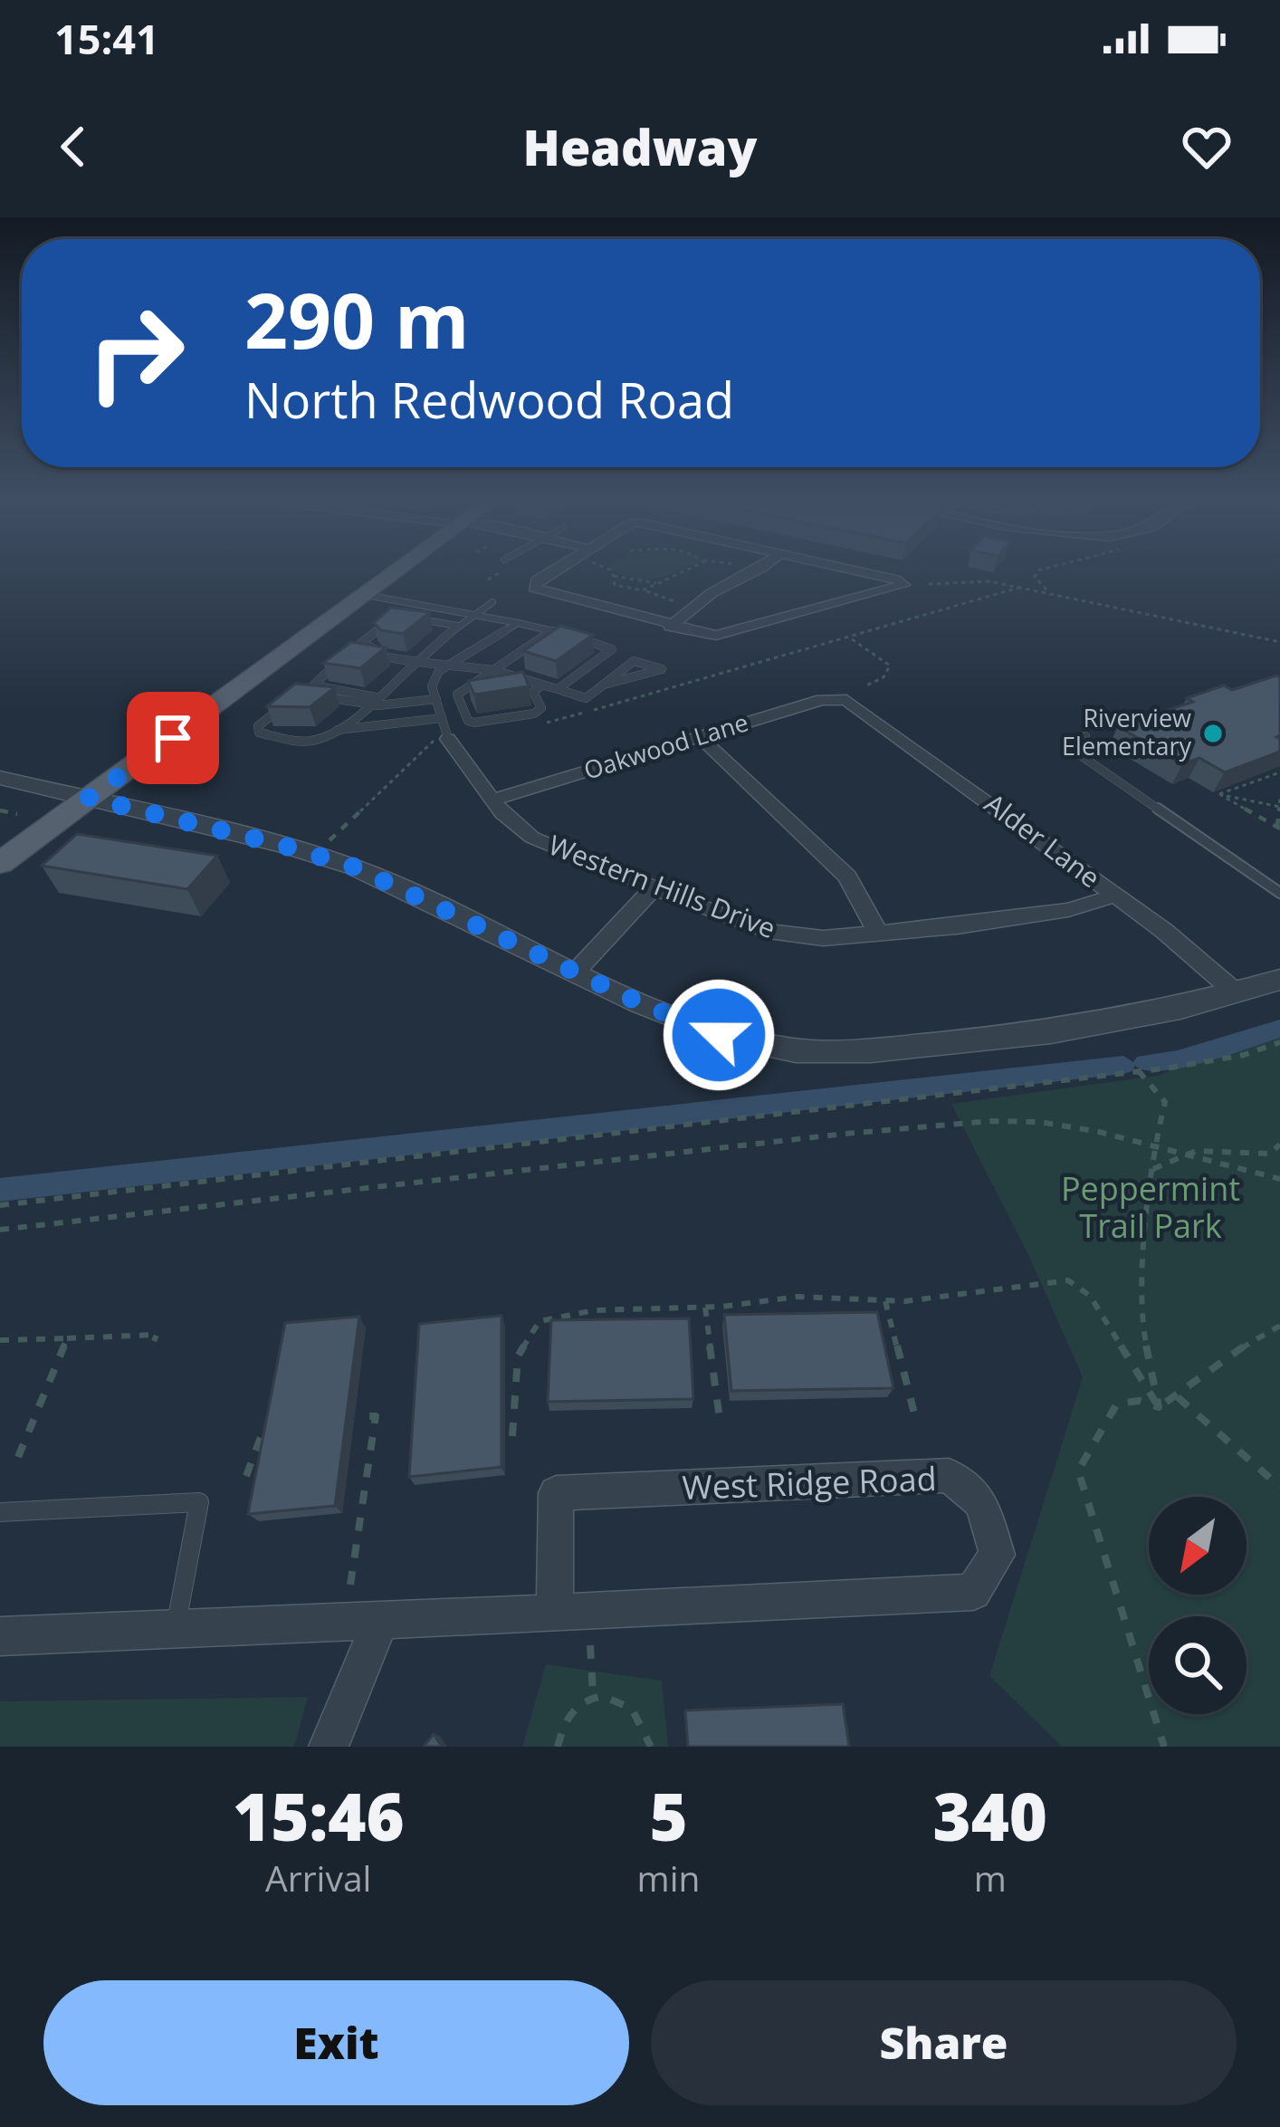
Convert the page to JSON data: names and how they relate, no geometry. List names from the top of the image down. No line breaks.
{"streets":{"street":["Oakwood Lane","Alder Lane","Western Hills Drive","West Ridge Road"]},"crossings":[["Oakwood Lane","Alder Lane"],["Oakwood Lane","Western Hills Drive"],["Alder Lane","Western Hills Drive"]],"parks":["Peppermint Trail Park"],"places":["Riverview Elementary"],"north":"bottom left","page":{"status":"15:41","header":"Headway","turn":["290 m","North Redwood Road"],"eta":["15:46","Arrival","5","min","340","m"],"buttons":["Exit","Share"]}}
